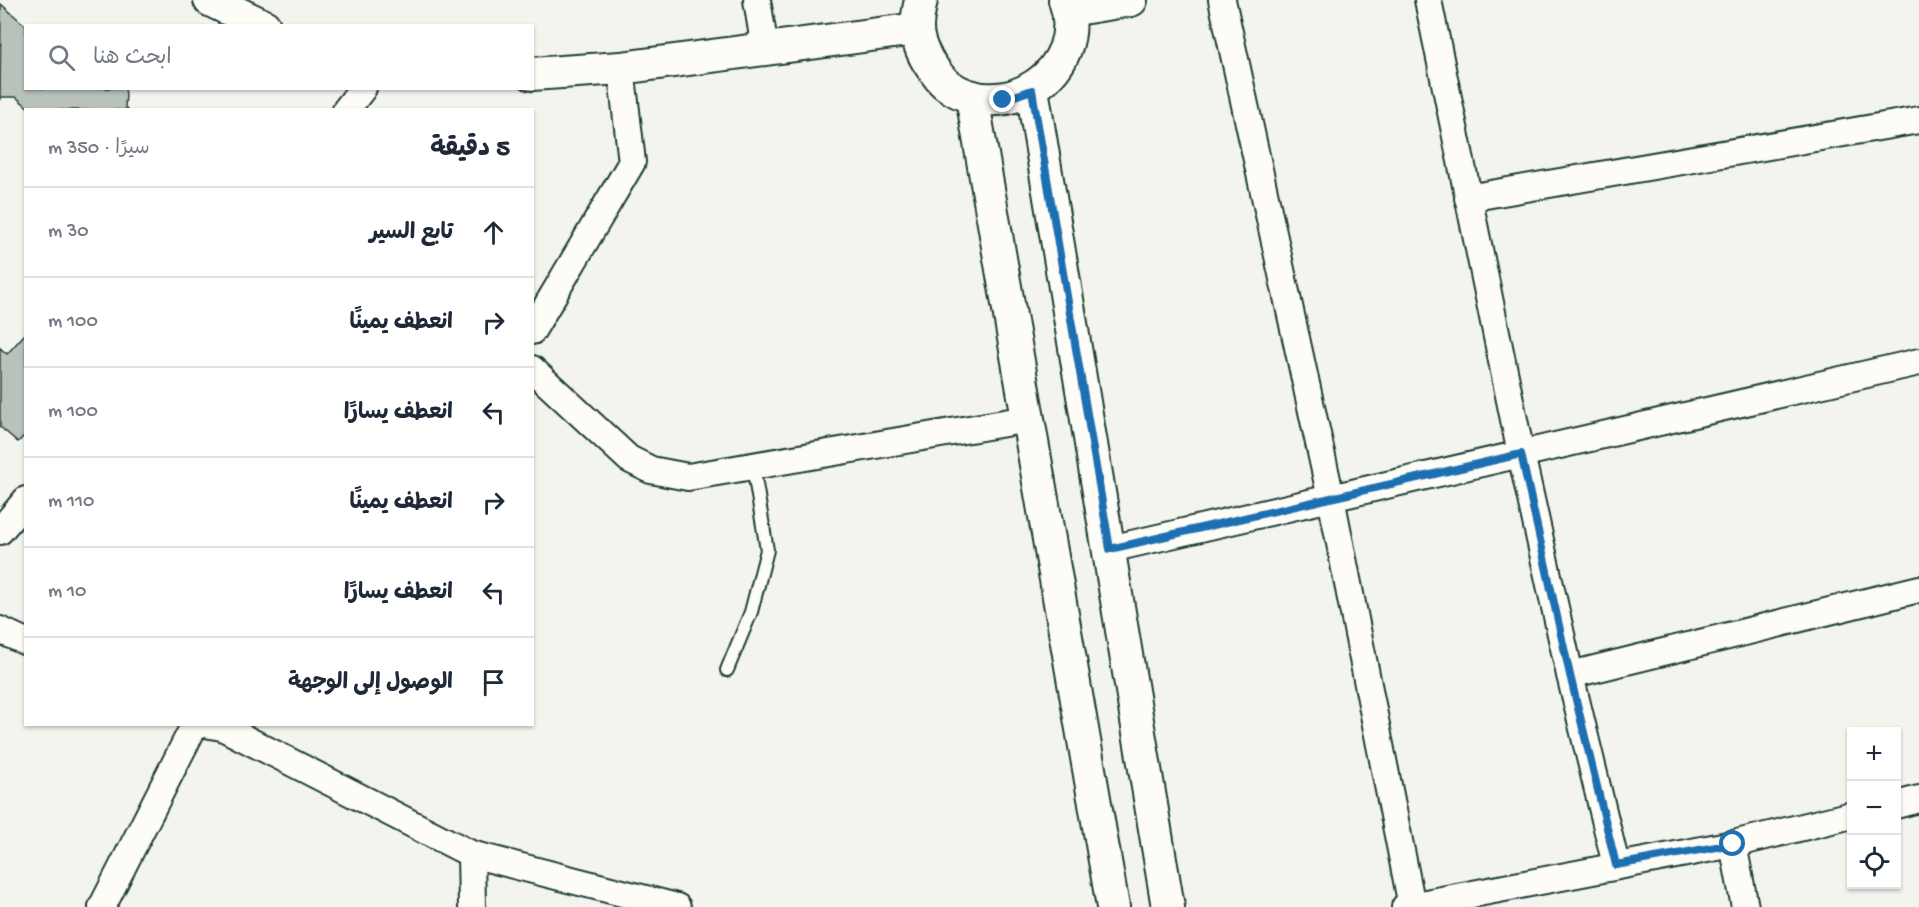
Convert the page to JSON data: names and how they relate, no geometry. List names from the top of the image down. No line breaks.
{"page":{"search":"ابحث هنا","heading":["5 دقيقة","سيرًا · 350 m"],"list":[["تابع السير","30 m"],["انعطف يمينًا","100 m"],["انعطف يسارًا","100 m"],["انعطف يمينًا","110 m"],["انعطف يسارًا","10 m"],"الوصول إلى الوجهة"],"map_buttons":["+","−"]}}
